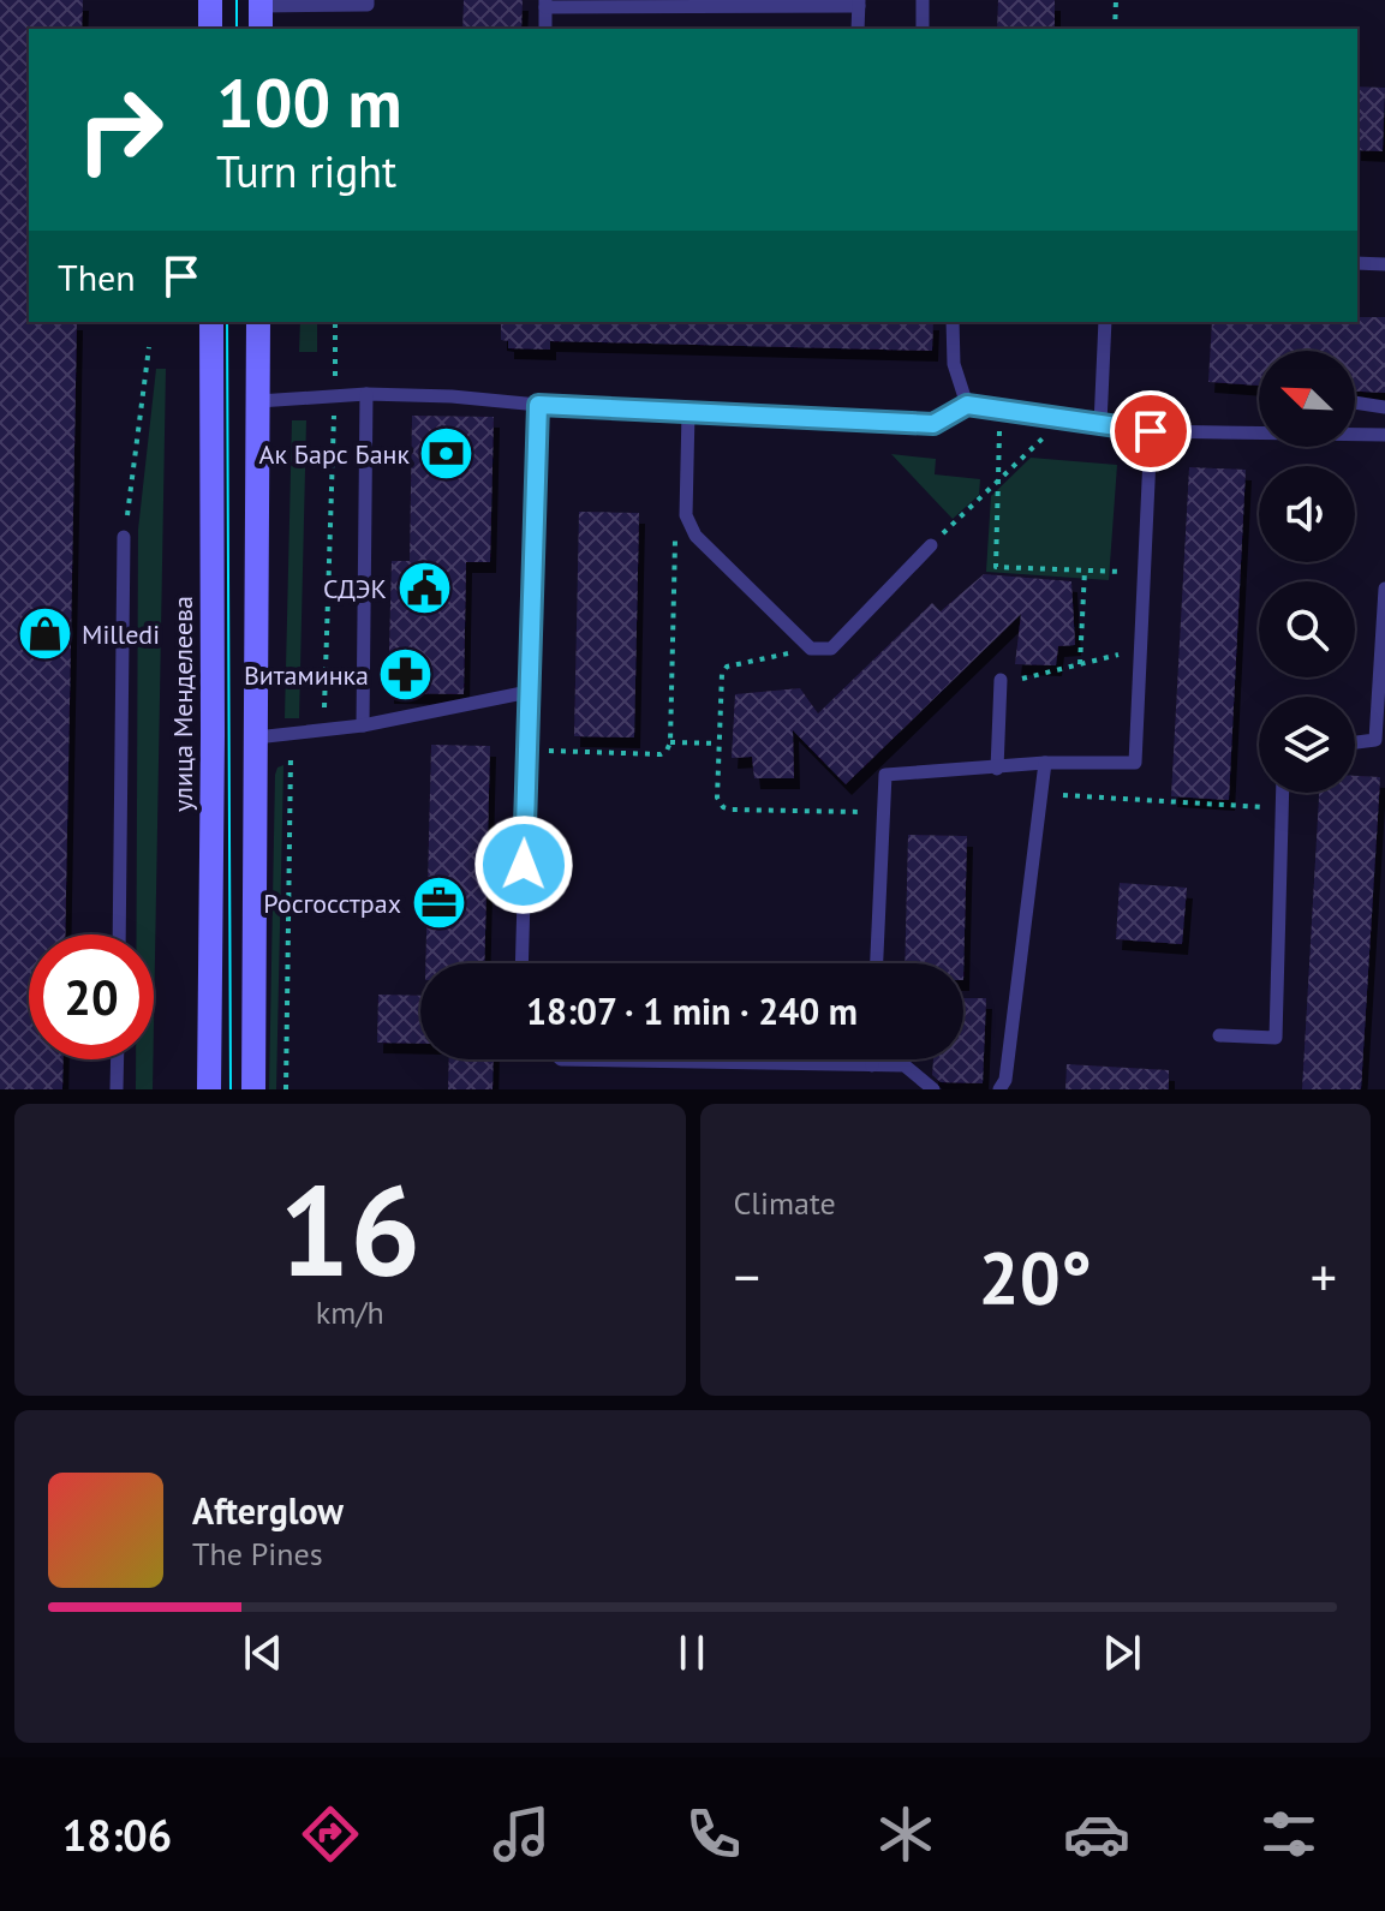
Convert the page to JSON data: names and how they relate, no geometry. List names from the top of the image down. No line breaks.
{"streets":{"main road":["улица Менделеева"]},"places":{"bank":["Ак Барс Банк"],"public building":["СДЭК"],"shop":["Milledi"],"pharmacy":["Витаминка"],"office":["Росгосстрах"]},"north":"top left","page":{"turn":["100 m","Turn right"],"then":"Then","limit":"20","trip":"18:07 · 1 min · 240 m","tile":[["16","km/h"],"Climate"],"heat":["−","20°","+"],"song":["Afterglow","The Pines"],"tabs":"18:06"}}
